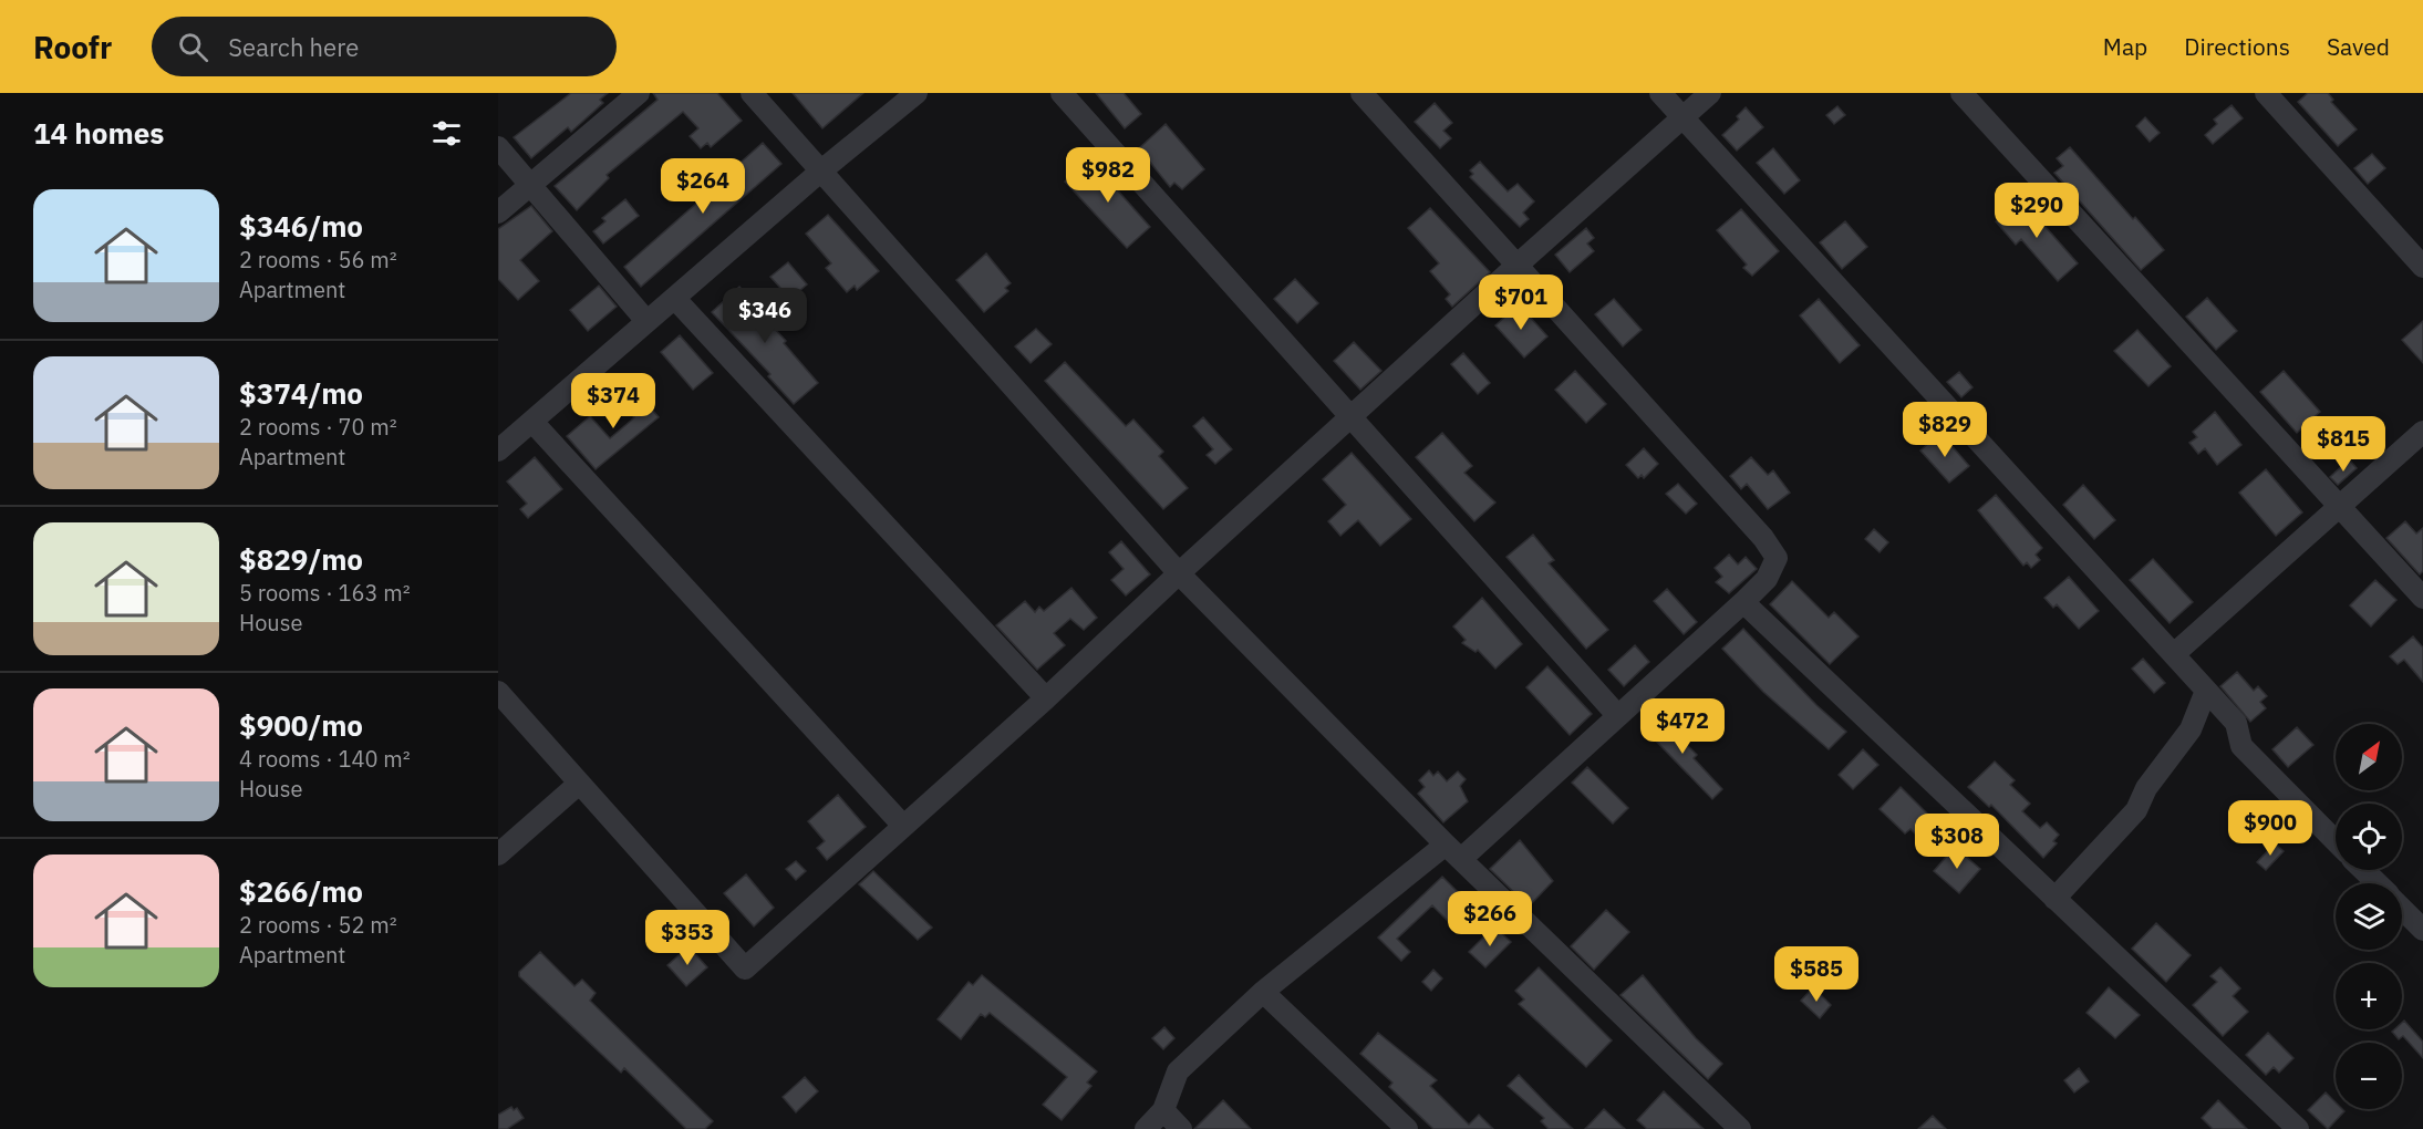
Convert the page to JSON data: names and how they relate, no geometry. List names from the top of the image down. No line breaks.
{"north":"top right","page":{"header":"Roofr","search":"Search here","nav":["Map","Directions","Saved"],"heading":"14 homes","price":["$982","$264","$290","$701","$346","$374","$829","$815","$472","$900","$308","$266","$353","$585"],"list":[{"name":"$346/mo","note":"2 rooms · 56 m² · Apartment"},{"name":"$374/mo","note":"2 rooms · 70 m² · Apartment"},{"name":"$829/mo","note":"5 rooms · 163 m² · House"},{"name":"$900/mo","note":"4 rooms · 140 m² · House"},{"name":"$266/mo","note":"2 rooms · 52 m² · Apartment"}],"map_buttons":["+","−"]}}
